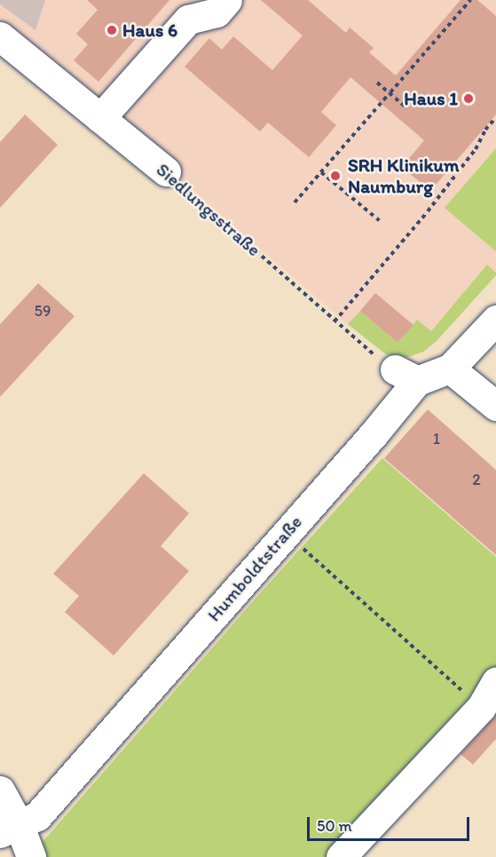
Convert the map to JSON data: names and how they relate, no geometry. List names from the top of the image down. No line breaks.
{"streets":{"street":["Siedlungsstraße","Humboldtstraße"]},"crossings":[["Siedlungsstraße","Humboldtstraße"]],"places":["Haus 6","Haus 1","SRH Klinikum Naumburg"],"house_numbers":["59","1","2"],"scale_bar":"50 m"}
